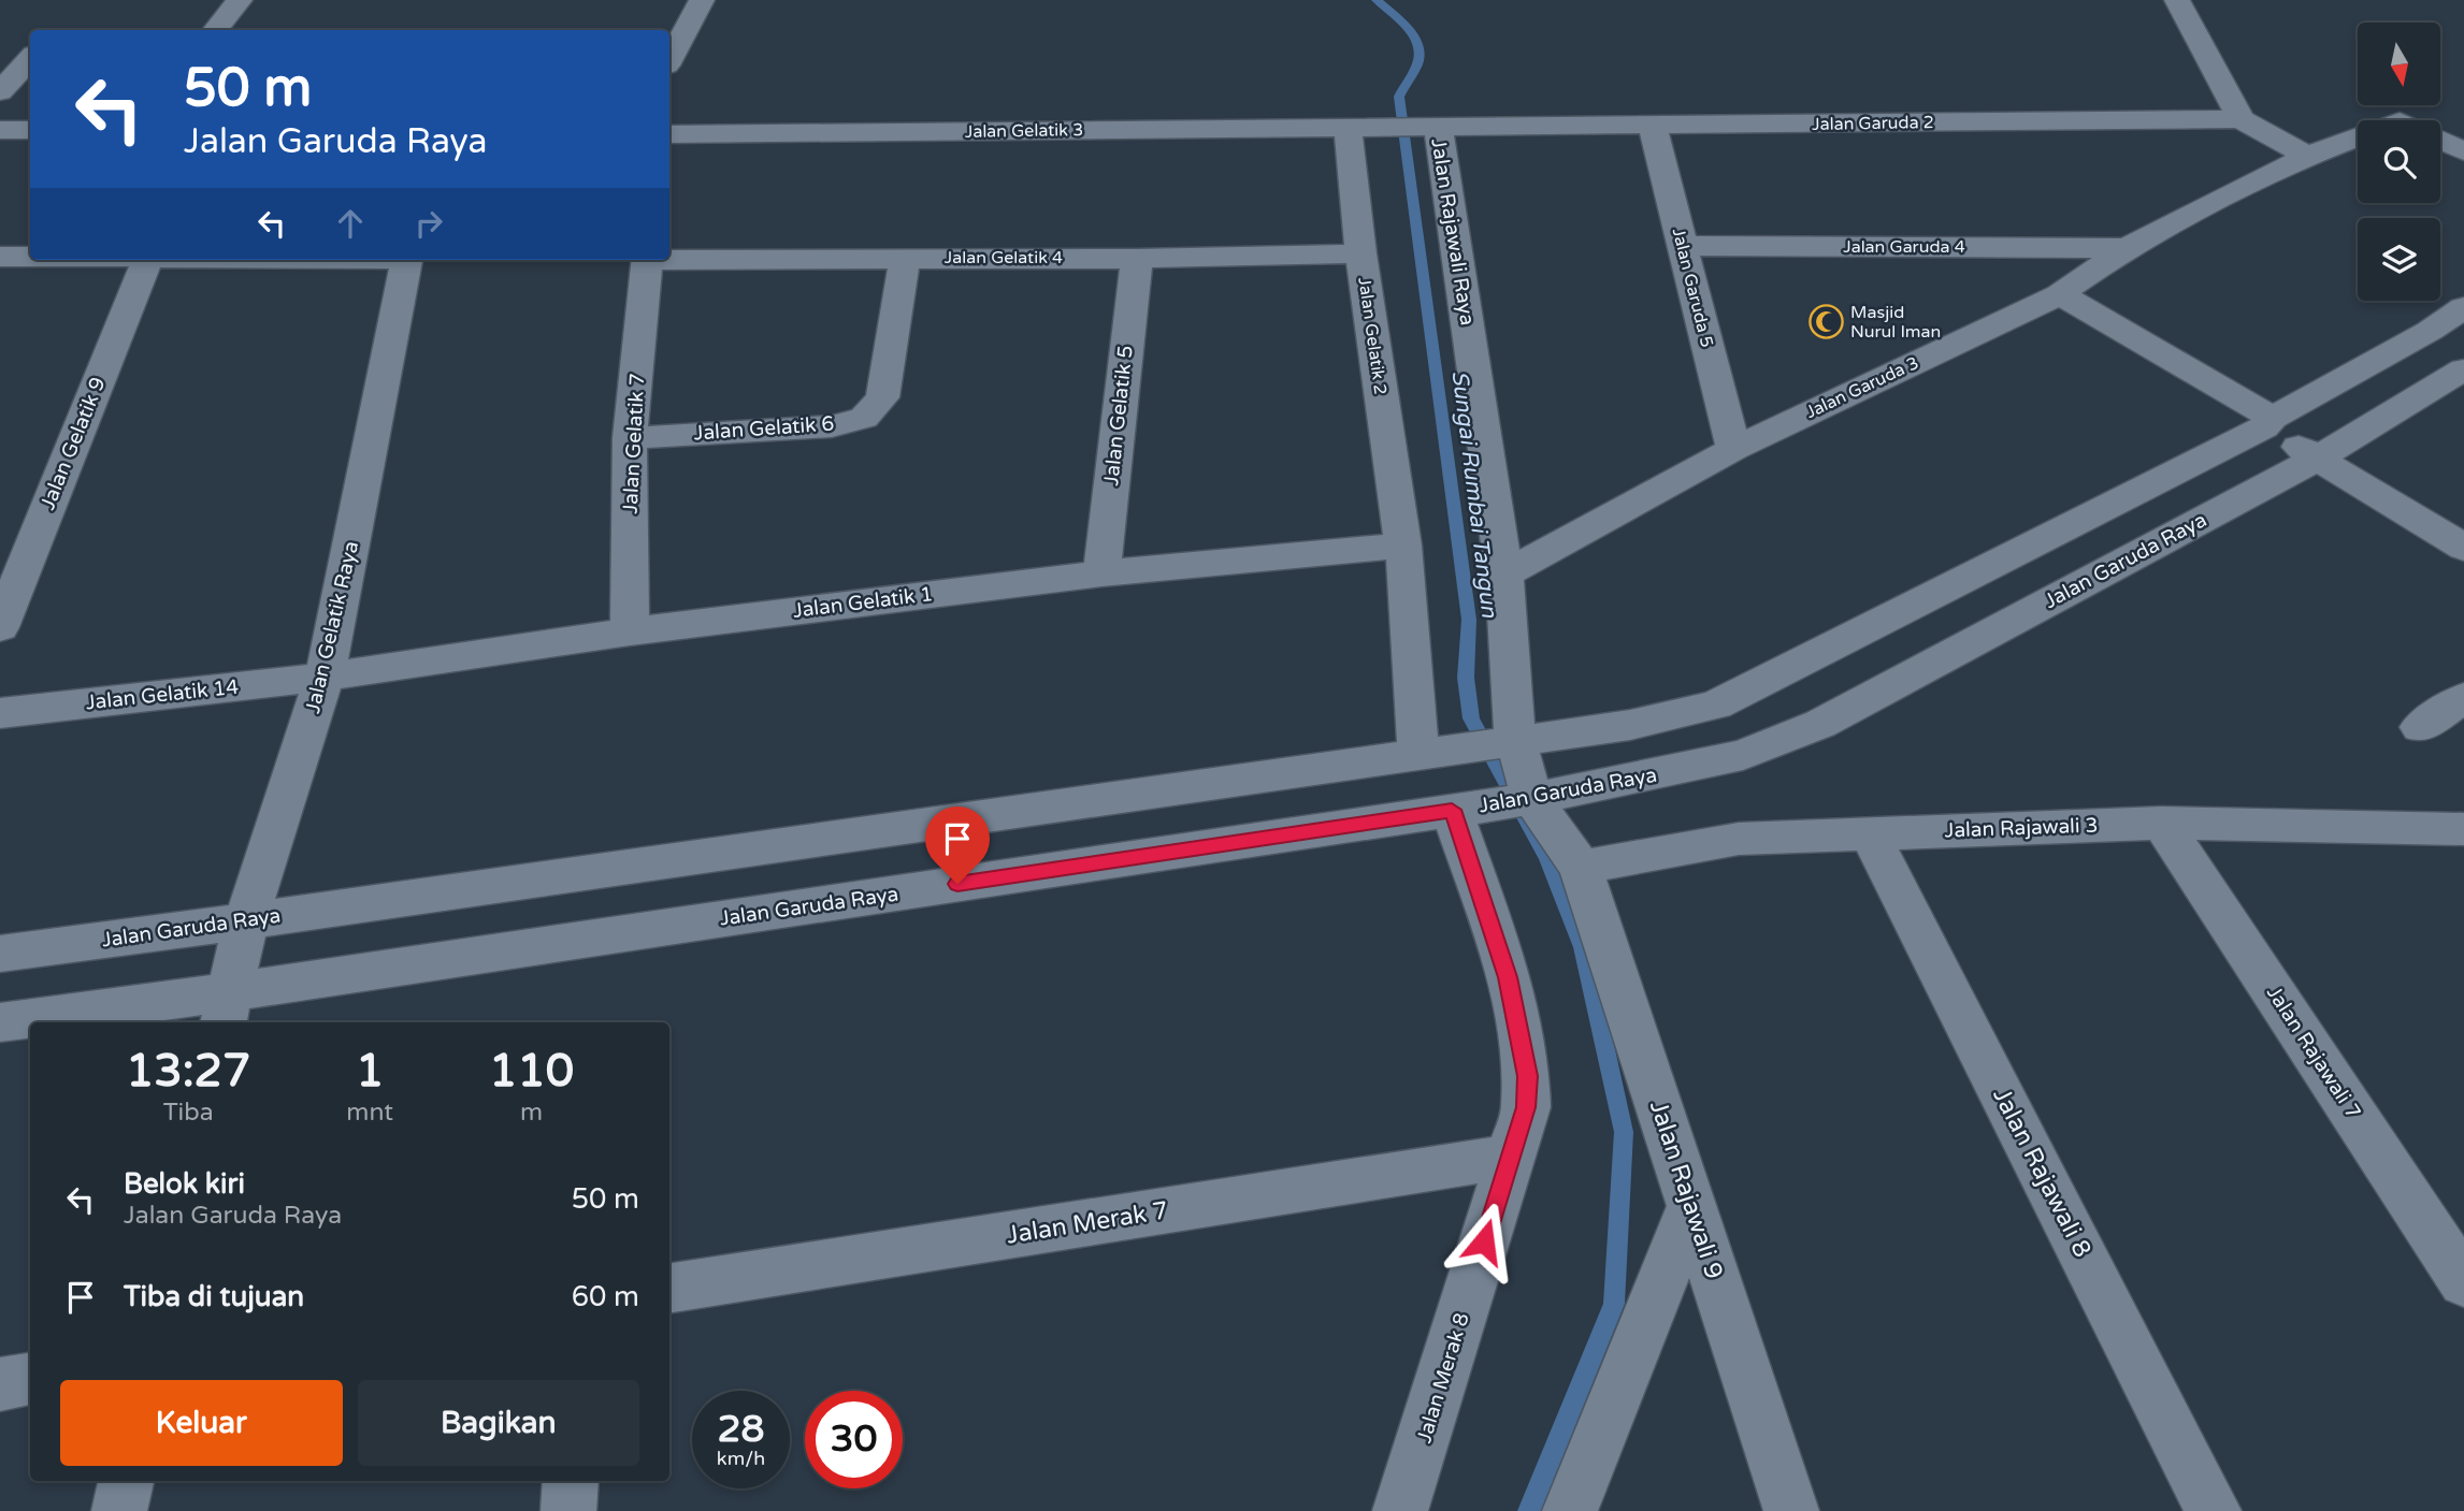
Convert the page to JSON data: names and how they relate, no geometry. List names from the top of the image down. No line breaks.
{"streets":{"street":["Jalan Garuda 2","Jalan Gelatik 3","Jalan Rajawali Raya","Jalan Garuda 4","Jalan Gelatik 4","Jalan Garuda 5","Jalan Gelatik 2","Jalan Garuda 3","Jalan Gelatik 5","Jalan Gelatik 6","Jalan Gelatik 9","Jalan Gelatik 7","Jalan Garuda Raya","Jalan Gelatik 1","Jalan Gelatik Raya","Jalan Gelatik 14","Jalan Rajawali 3","Jalan Rajawali 7","Jalan Rajawali 8","Jalan Rajawali 9","Jalan Merak 7","Jalan Merak 8"]},"crossings":[["Jalan Garuda 2","Jalan Gelatik 3"],["Jalan Garuda 2","Jalan Rajawali Raya"],["Jalan Garuda 2","Jalan Garuda 5"],["Jalan Garuda 2","Jalan Garuda 3"],["Jalan Gelatik 3","Jalan Gelatik 2"],["Jalan Rajawali Raya","Jalan Garuda 3"],["Jalan Rajawali Raya","Jalan Garuda Raya"],["Jalan Rajawali Raya","Jalan Rajawali 9"],["Jalan Garuda 4","Jalan Garuda 5"],["Jalan Garuda 4","Jalan Garuda 3"],["Jalan Gelatik 4","Jalan Gelatik 2"],["Jalan Gelatik 4","Jalan Gelatik 5"],["Jalan Gelatik 4","Jalan Gelatik 6"],["Jalan Garuda 5","Jalan Garuda 3"],["Jalan Gelatik 2","Jalan Garuda Raya"],["Jalan Gelatik 2","Jalan Gelatik 1"],["Jalan Gelatik 5","Jalan Gelatik 1"],["Jalan Gelatik 6","Jalan Gelatik 7"],["Jalan Gelatik 7","Jalan Gelatik 1"],["Jalan Garuda Raya","Jalan Gelatik Raya"],["Jalan Garuda Raya","Jalan Rajawali 9"],["Jalan Garuda Raya","Jalan Merak 8"],["Jalan Gelatik 1","Jalan Gelatik Raya"],["Jalan Gelatik 1","Jalan Gelatik 14"],["Jalan Gelatik Raya","Jalan Gelatik 14"],["Jalan Rajawali 3","Jalan Rajawali 7"],["Jalan Rajawali 3","Jalan Rajawali 8"],["Jalan Rajawali 3","Jalan Rajawali 9"],["Jalan Merak 7","Jalan Merak 8"]],"water":["Sungai Rumbai Tangun"],"places":{"mosque":["Masjid Nurul Iman"]},"north":"bottom","page":{"turn":["50 m","Jalan Garuda Raya"],"eta":["13:27","Tiba","1","mnt","110","m"],"list":[{"name":"Belok kiri","note":"Jalan Garuda Raya","value":"50 m"},{"name":"Tiba di tujuan","value":"60 m"}],"buttons":["Keluar","Bagikan"],"speed":"28 km/h","limit":"30"}}
